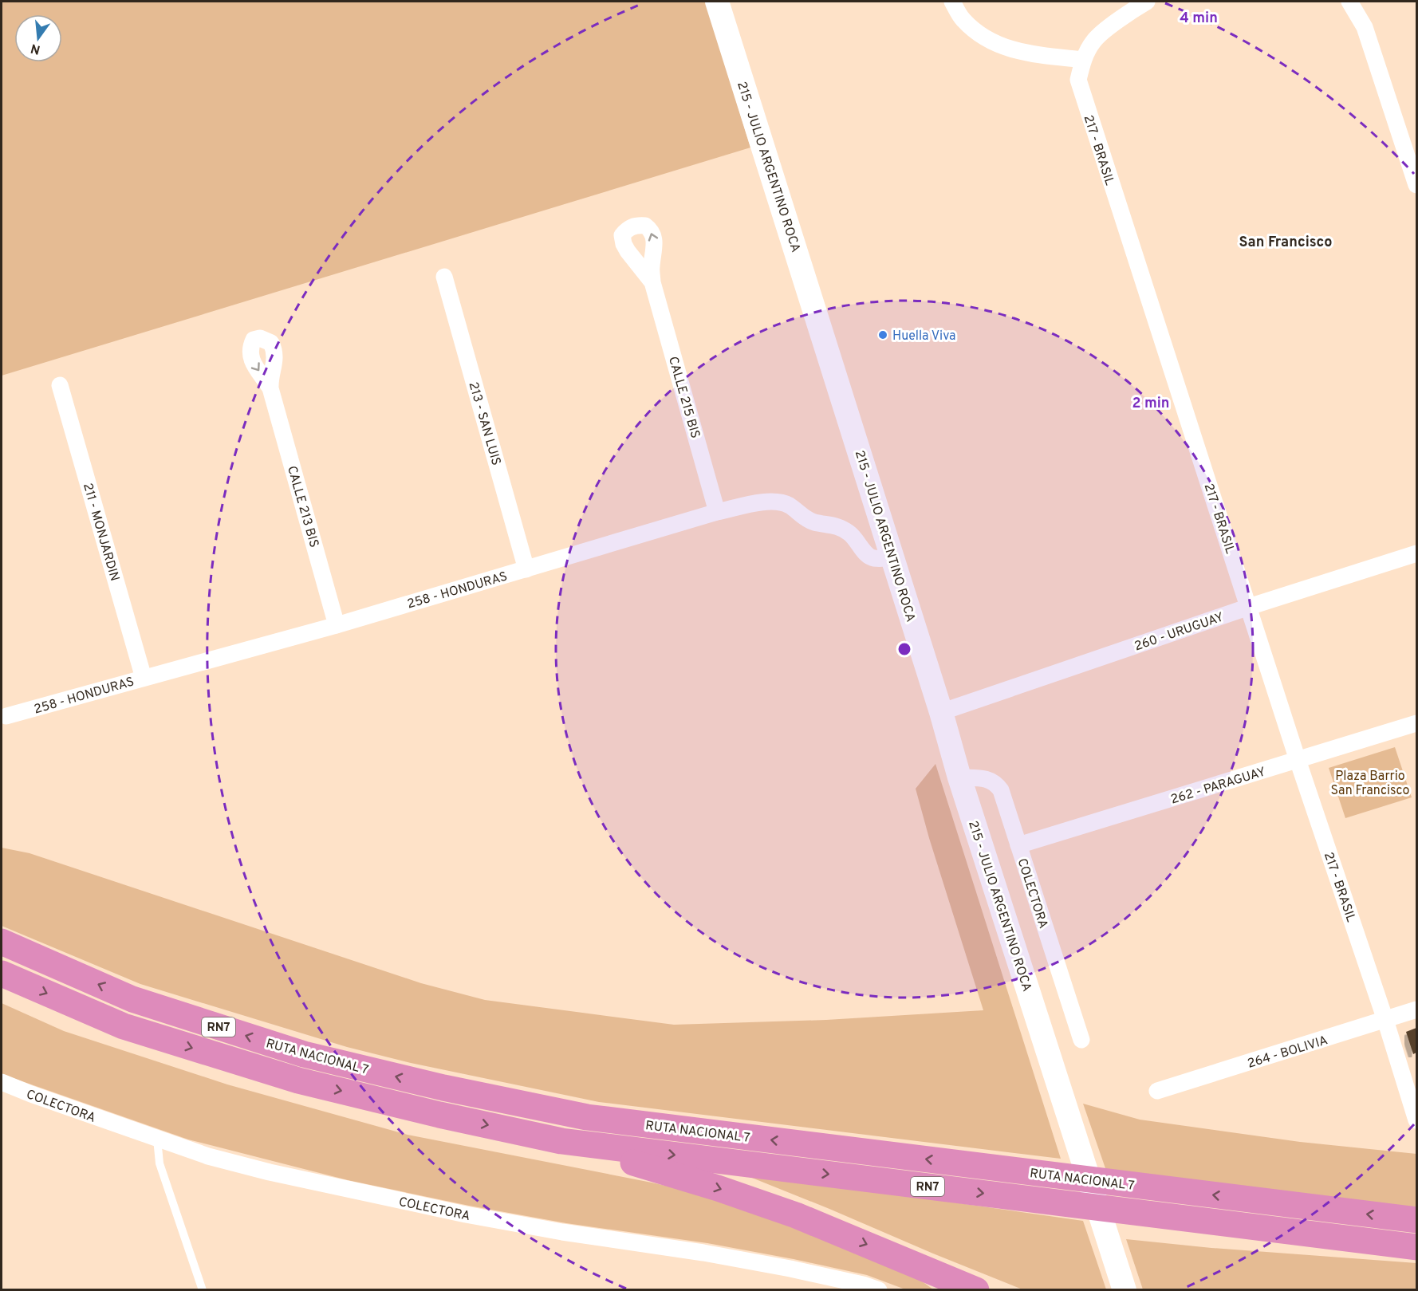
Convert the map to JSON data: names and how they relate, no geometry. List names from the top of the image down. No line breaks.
{"streets":{"highway":["RN7","RUTA NACIONAL 7"],"street":["217 - BRASIL","215 - JULIO ARGENTINO ROCA","CALLE 215 BIS","213 - SAN LUIS","CALLE 213 BIS","211 - MONJARDIN","258 - HONDURAS","260 - URUGUAY","262 - PARAGUAY","COLECTORA","264 - BOLIVIA"]},"crossings":[["217 - BRASIL","260 - URUGUAY"],["217 - BRASIL","262 - PARAGUAY"],["217 - BRASIL","264 - BOLIVIA"],["215 - JULIO ARGENTINO ROCA","258 - HONDURAS"],["215 - JULIO ARGENTINO ROCA","260 - URUGUAY"],["215 - JULIO ARGENTINO ROCA","COLECTORA"],["CALLE 215 BIS","258 - HONDURAS"],["213 - SAN LUIS","258 - HONDURAS"],["CALLE 213 BIS","258 - HONDURAS"],["211 - MONJARDIN","258 - HONDURAS"],["262 - PARAGUAY","COLECTORA"]],"districts":["San Francisco"],"parks":["Plaza Barrio San Francisco"],"places":["Huella Viva"],"north":"bottom","rings":["4 min","2 min"]}
